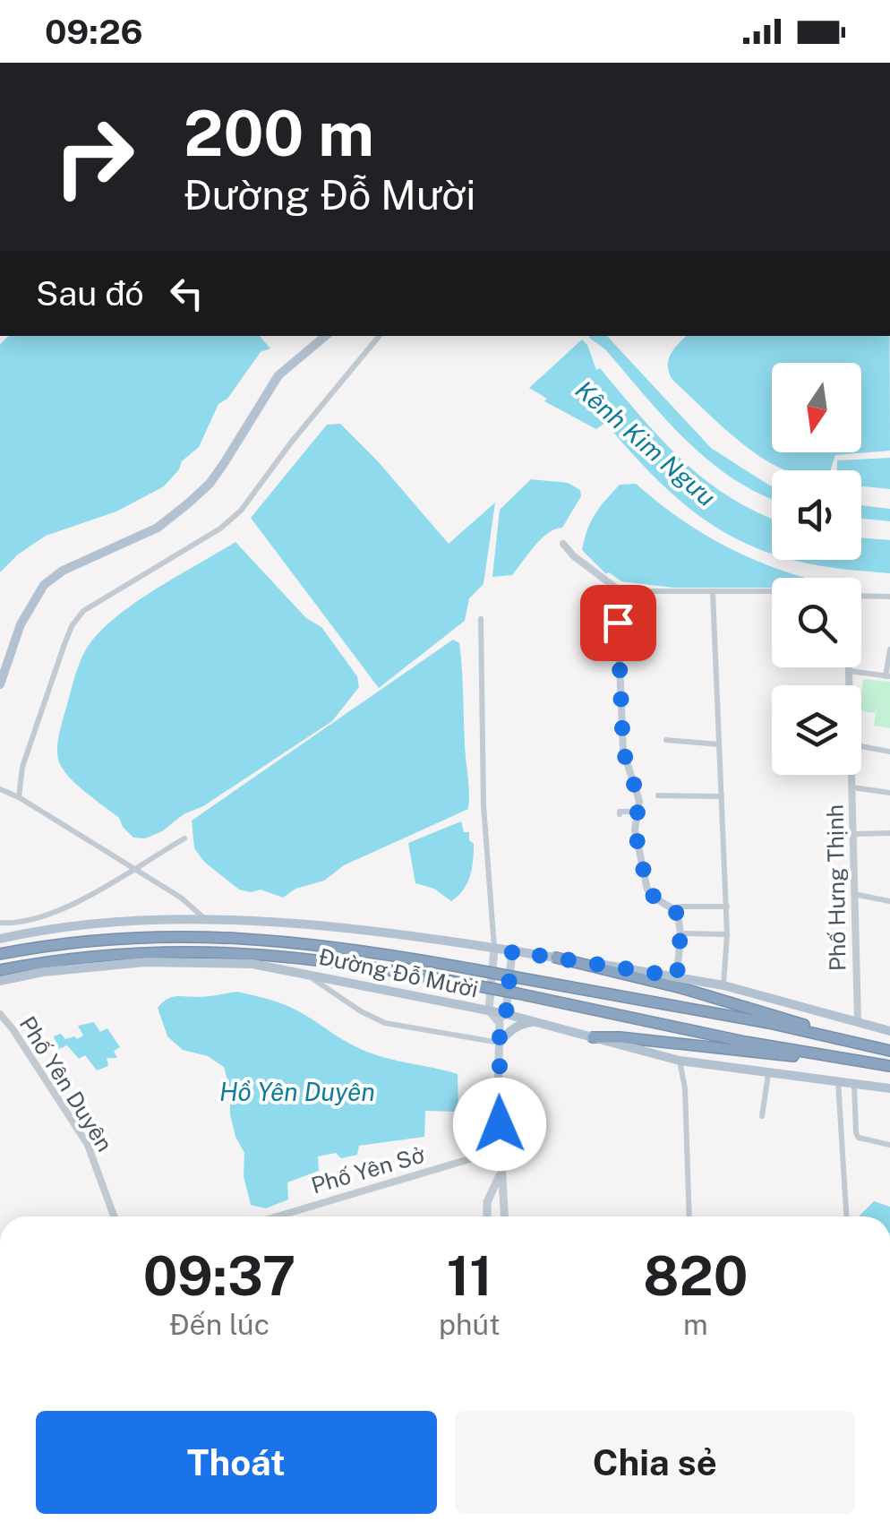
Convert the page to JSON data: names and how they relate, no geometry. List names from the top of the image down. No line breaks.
{"streets":{"main road":["Đường Đỗ Mười"],"street":["Phố Hưng Thịnh","Phố Yên Duyên","Phố Yên Sở"]},"crossings":[["Phố Hưng Thịnh","Đường Đỗ Mười"]],"water":["Kênh Kim Ngưu","Hồ Yên Duyên"],"north":"bottom","page":{"status":"09:26","turn":["200 m","Đường Đỗ Mười"],"then":"Sau đó","eta":["09:37","Đến lúc","11","phút","820","m"],"buttons":["Thoát","Chia sẻ"]}}
